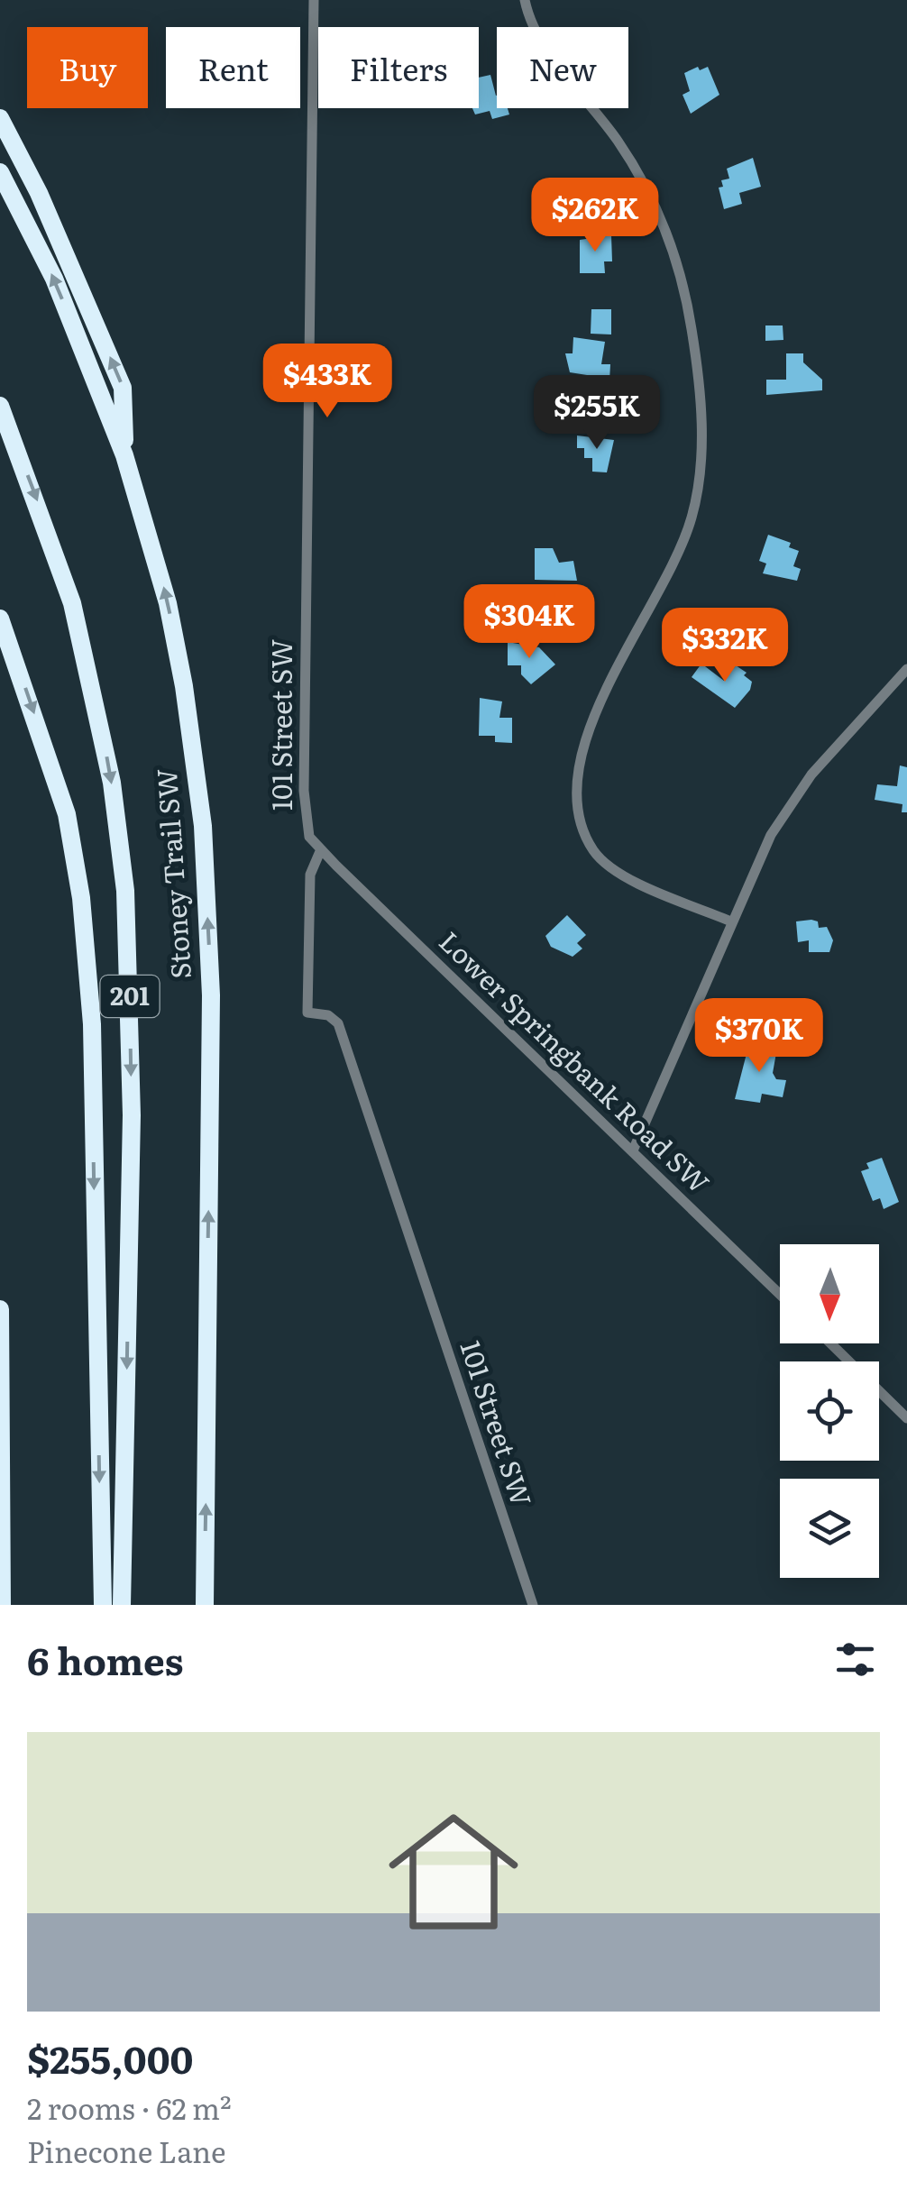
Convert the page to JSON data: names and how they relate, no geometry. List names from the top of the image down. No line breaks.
{"streets":{"highway":["Stoney Trail SW","201"],"street":["101 Street SW","Lower Springbank Road SW"]},"crossings":[["101 Street SW","Lower Springbank Road SW"]],"north":"bottom","page":{"chip":["Buy","Rent","Filters","New"],"price":["$262K","$433K","$255K","$304K","$332K","$370K"],"heading":"6 homes","list":[{"name":"$255,000","note":"2 rooms · 62 m² · Pinecone Lane"}]}}
